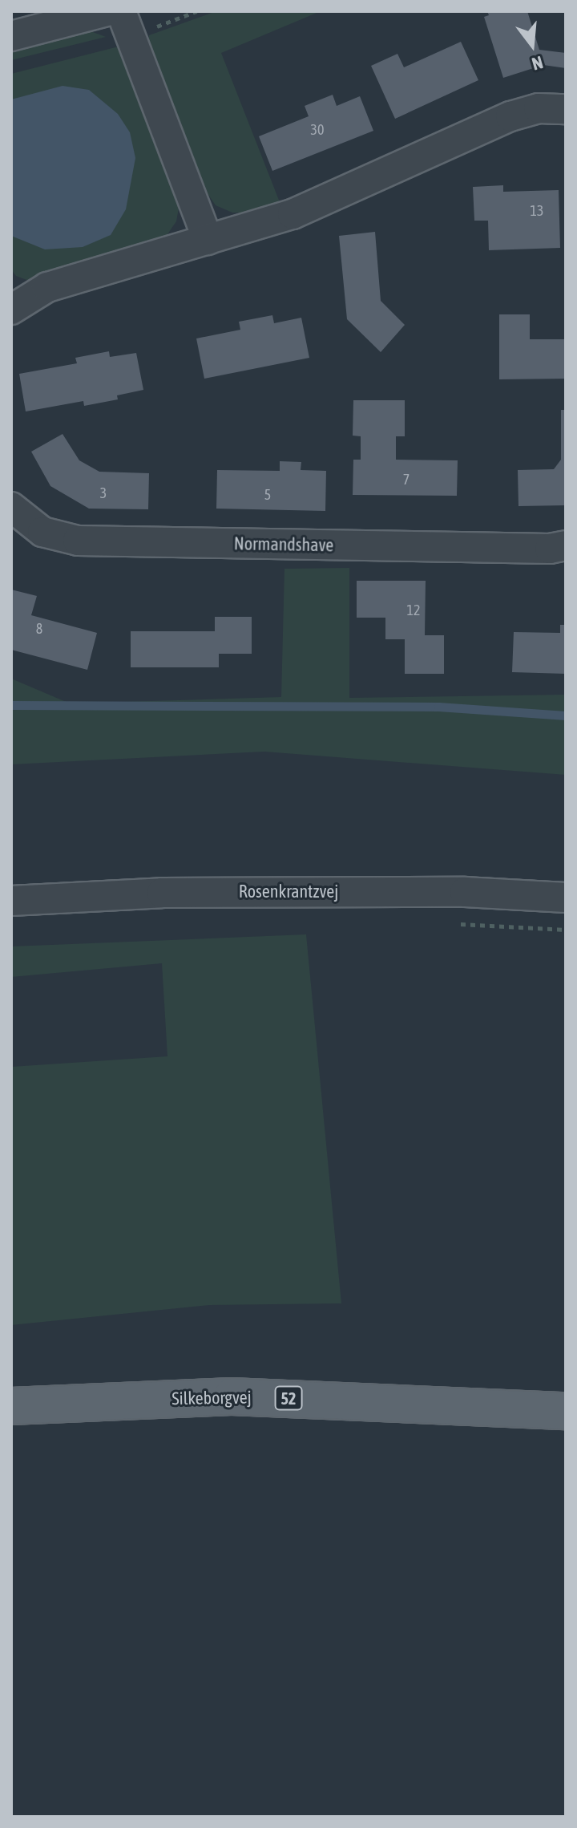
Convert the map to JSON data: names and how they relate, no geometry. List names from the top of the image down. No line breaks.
{"streets":{"main road":["Silkeborgvej","52"],"street":["Normandshave","Rosenkrantzvej"]},"house_numbers":["30","13","7","3","5","12","8"],"north":"bottom"}
